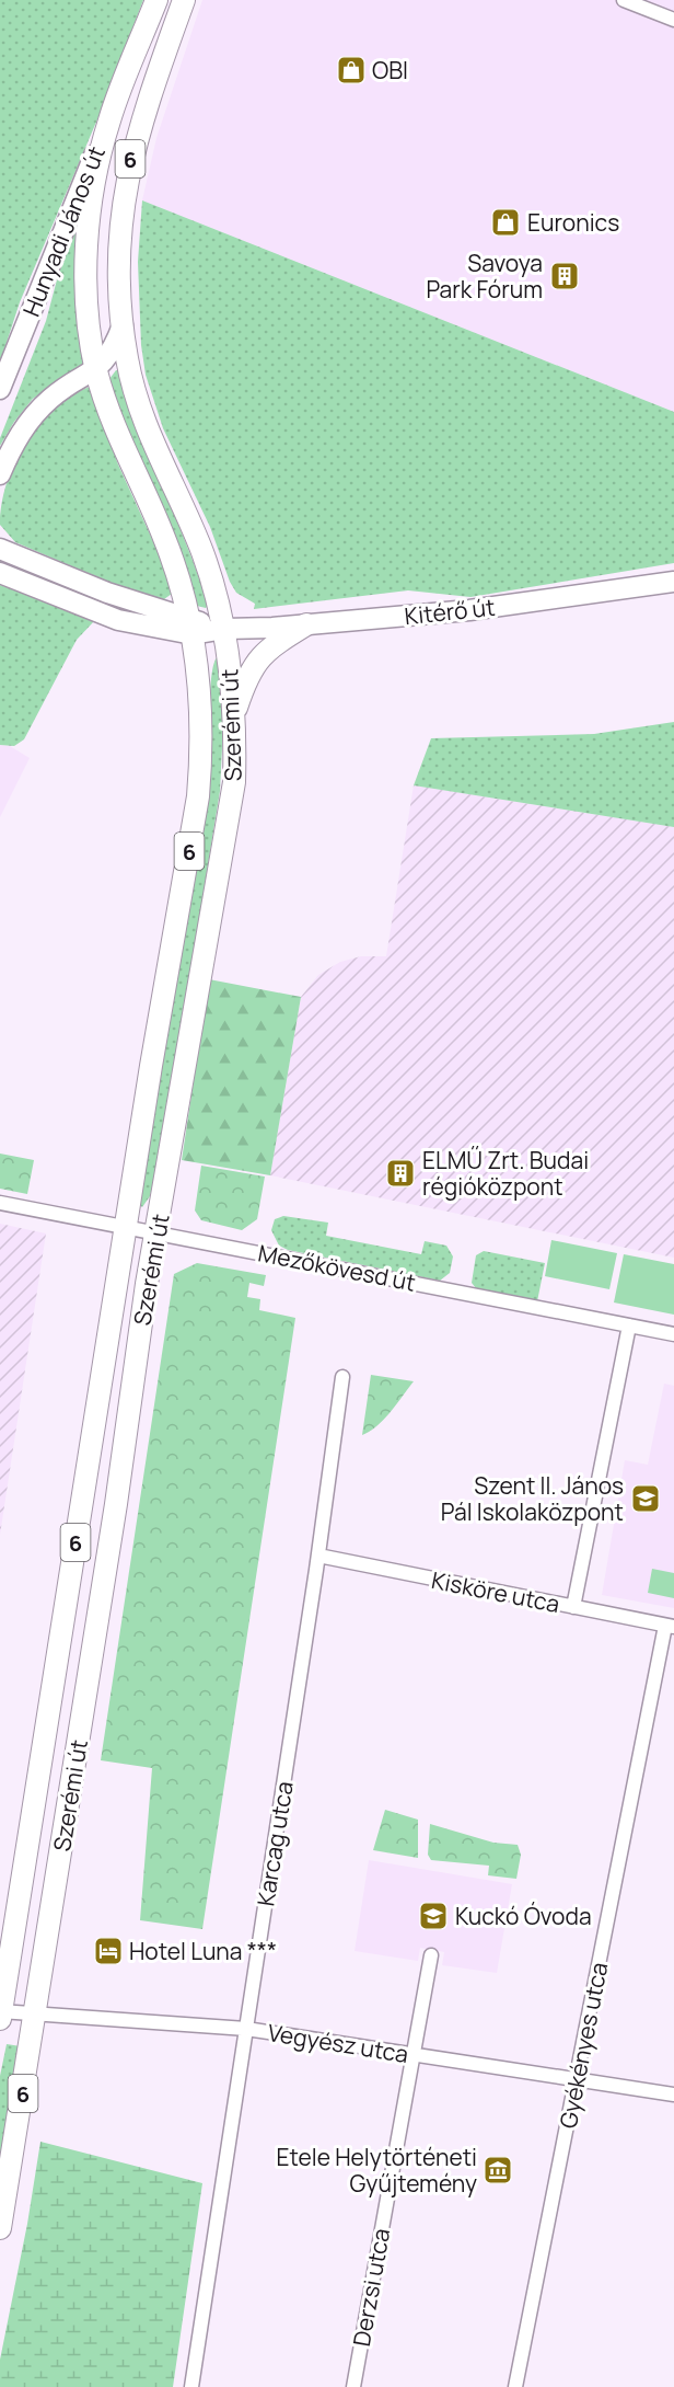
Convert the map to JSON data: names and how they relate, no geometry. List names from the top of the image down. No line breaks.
{"streets":{"main road":["6","Hunyadi János út","Kitérő út","Szerémi út"],"street":["Mezőkövesd út","Kisköre utca","Karcag utca","Vegyész utca","Gyékényes utca","Derzsi utca"]},"crossings":[["Hunyadi János út","Szerémi út"],["Kitérő út","Szerémi út"],["Szerémi út","Mezőkövesd út"],["Szerémi út","Vegyész utca"],["Kisköre utca","Karcag utca"],["Kisköre utca","Gyékényes utca"],["Karcag utca","Vegyész utca"],["Vegyész utca","Gyékényes utca"],["Vegyész utca","Derzsi utca"]],"places":{"shop":["OBI","Euronics"],"building":["Savoya Park Fórum","ELMŰ Zrt. Budai régióközpont"],"school or university":["Szent II. János Pál Iskolaközpont","Kuckó Óvoda"],"hotel":["Hotel Luna ***"],"museum":["Etele Helytörténeti Gyűjtemény"]}}
